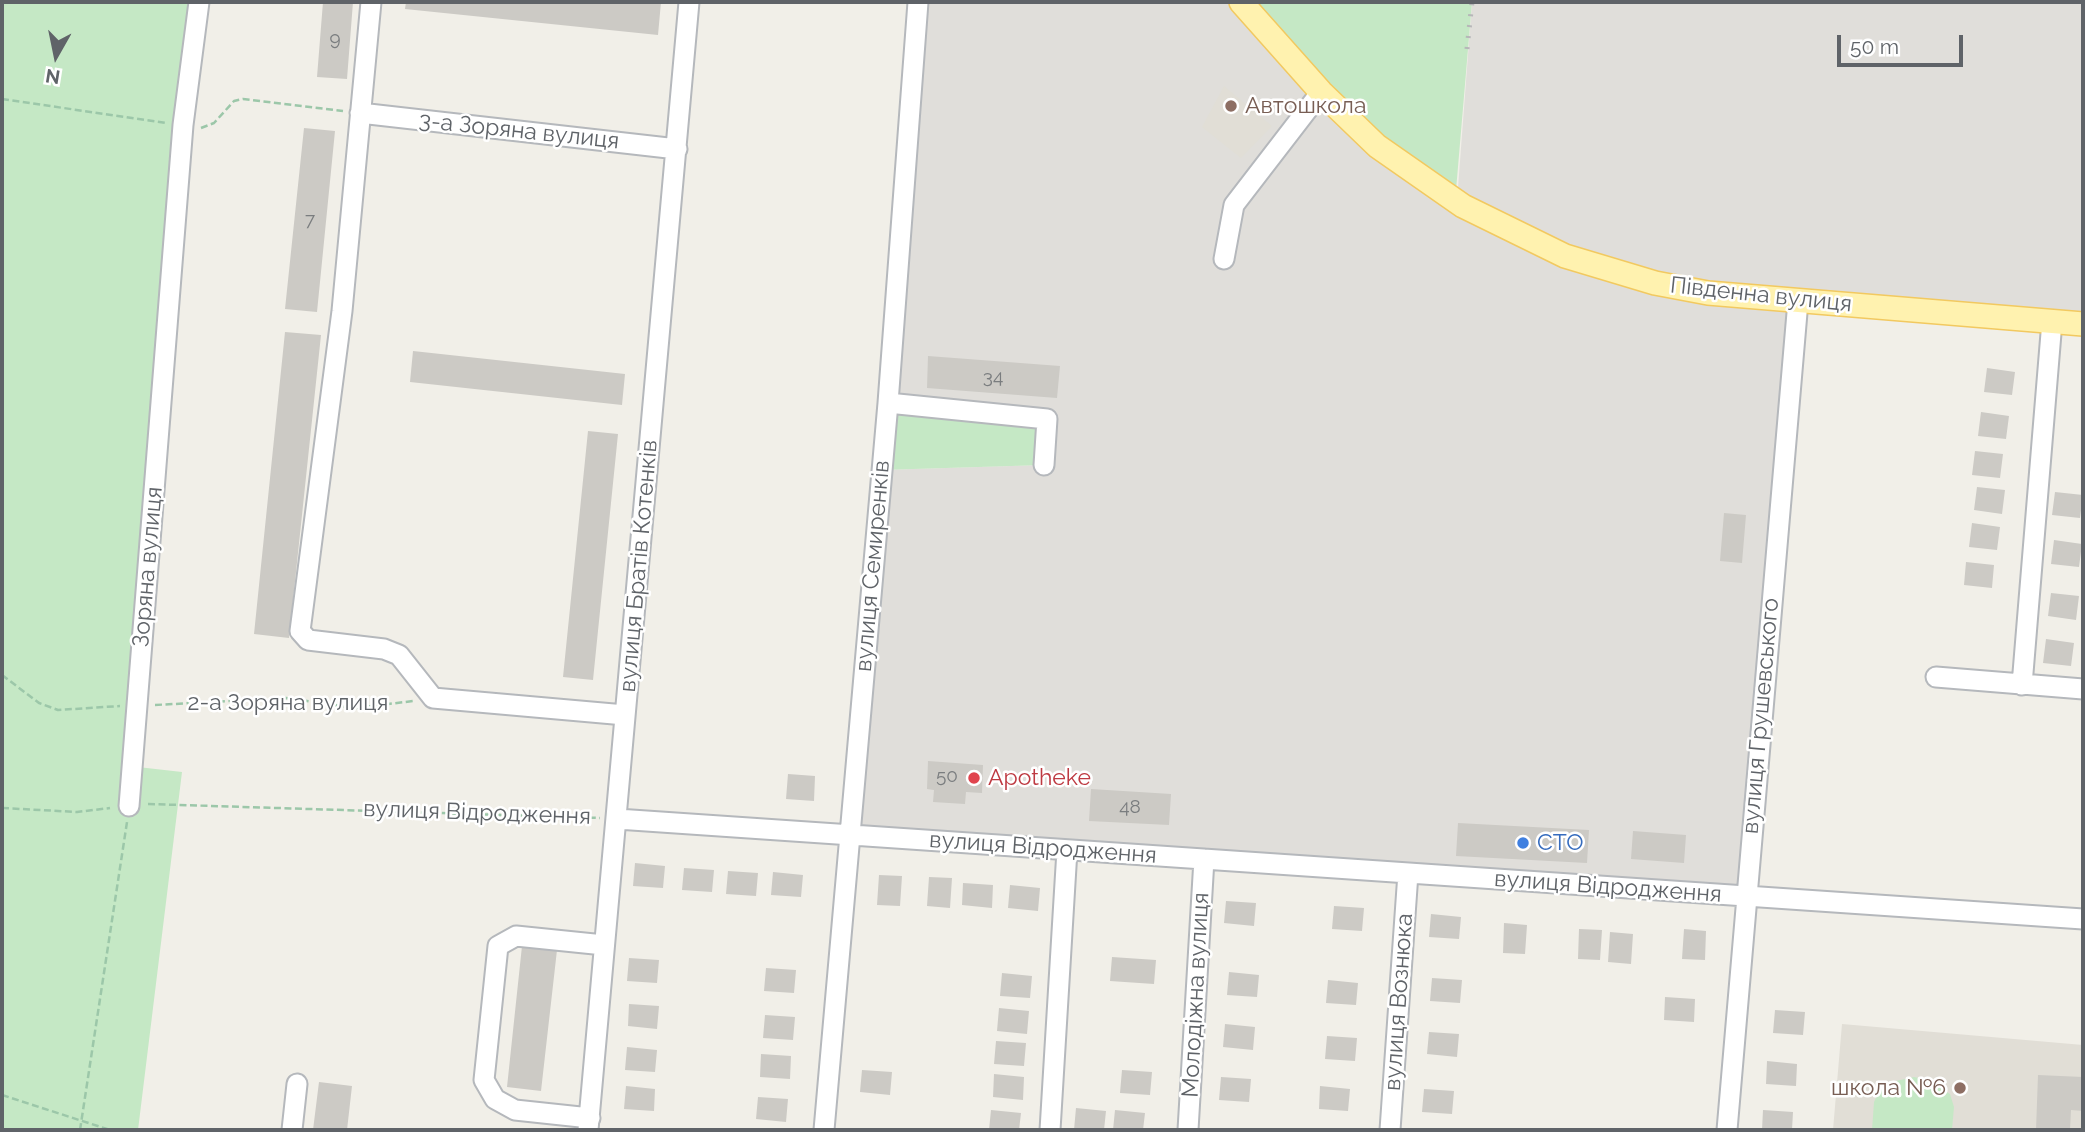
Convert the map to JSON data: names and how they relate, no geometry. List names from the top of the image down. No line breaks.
{"streets":{"main road":["Південна вулиця"],"street":["3-а Зоряна вулиця","вулиця Братів Котенків","вулиця Семиренків","Зоряна вулиця","вулиця Грушевського","вулиця Відродження","Молодіжна вулиця","вулиця Вознюка"],"path":["2-а Зоряна вулиця"]},"crossings":[["3-а Зоряна вулиця","вулиця Братів Котенків"],["Південна вулиця","вулиця Грушевського"],["вулиця Братів Котенків","вулиця Відродження"],["вулиця Семиренків","вулиця Відродження"],["Зоряна вулиця","2-а Зоряна вулиця"],["Зоряна вулиця","вулиця Відродження"],["вулиця Грушевського","вулиця Відродження"],["вулиця Відродження","Молодіжна вулиця"],["вулиця Відродження","вулиця Вознюка"]],"places":["Автошкола","Apotheke","СТО","школа №6"],"house_numbers":["9","7","34","50","48"],"scale_bar":"50 m","north":"bottom"}
